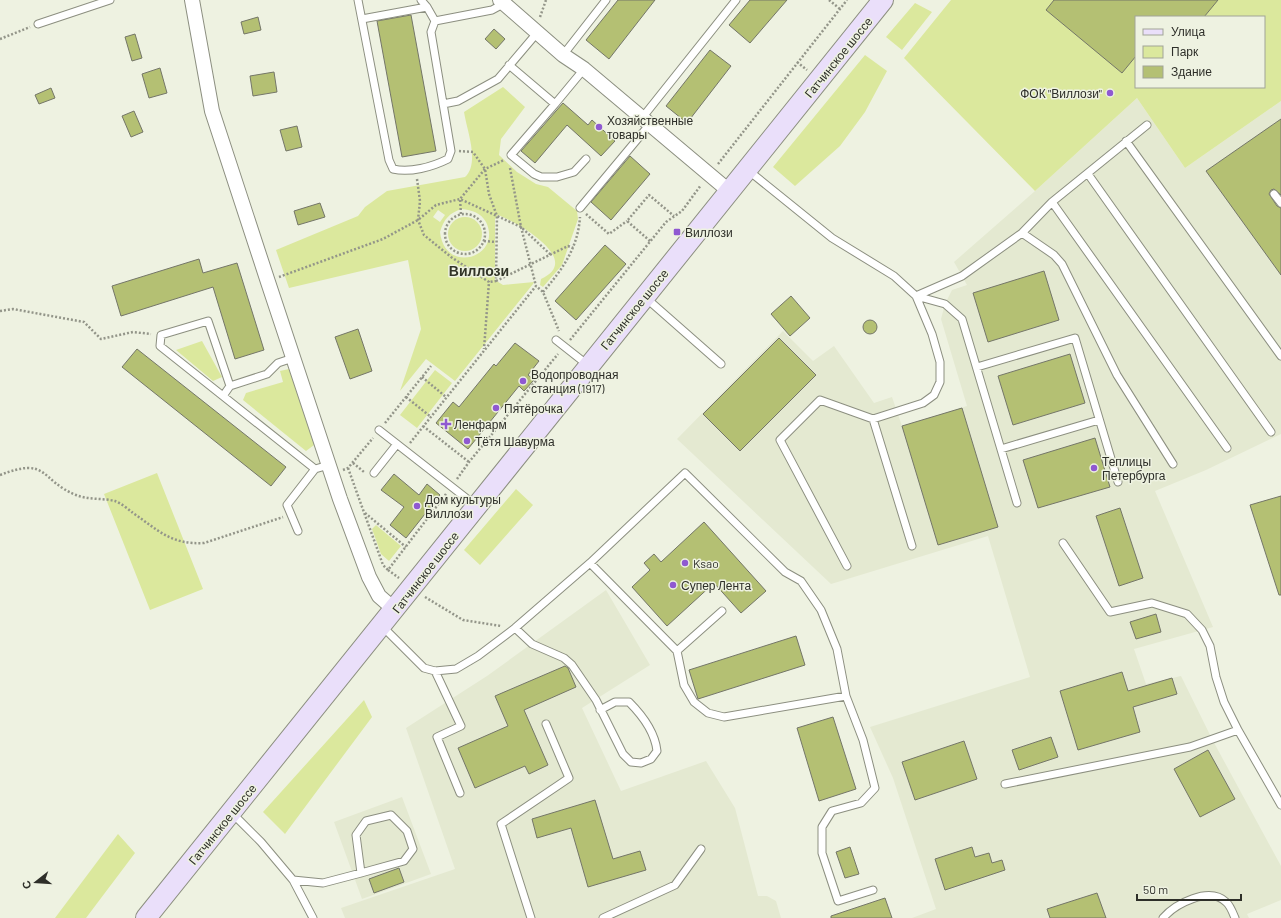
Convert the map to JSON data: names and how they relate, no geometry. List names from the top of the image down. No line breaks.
{"streets":{"main road":["Гатчинское шоссе"]},"districts":["Виллози"],"places":{"other":["ФОК \"Виллози\"","Хозяйственные товары","Водопроводная станция (1917)","Пятёрочка","Тётя Шавурма","Теплицы Петербурга","Дом культуры Виллози","Ksao","Супер Лента"],"transit":["Виллози"],"health":["Ленфарм"]},"legend":["Улица","Парк","Здание"],"scale_bar":"50 m","north":"left"}
